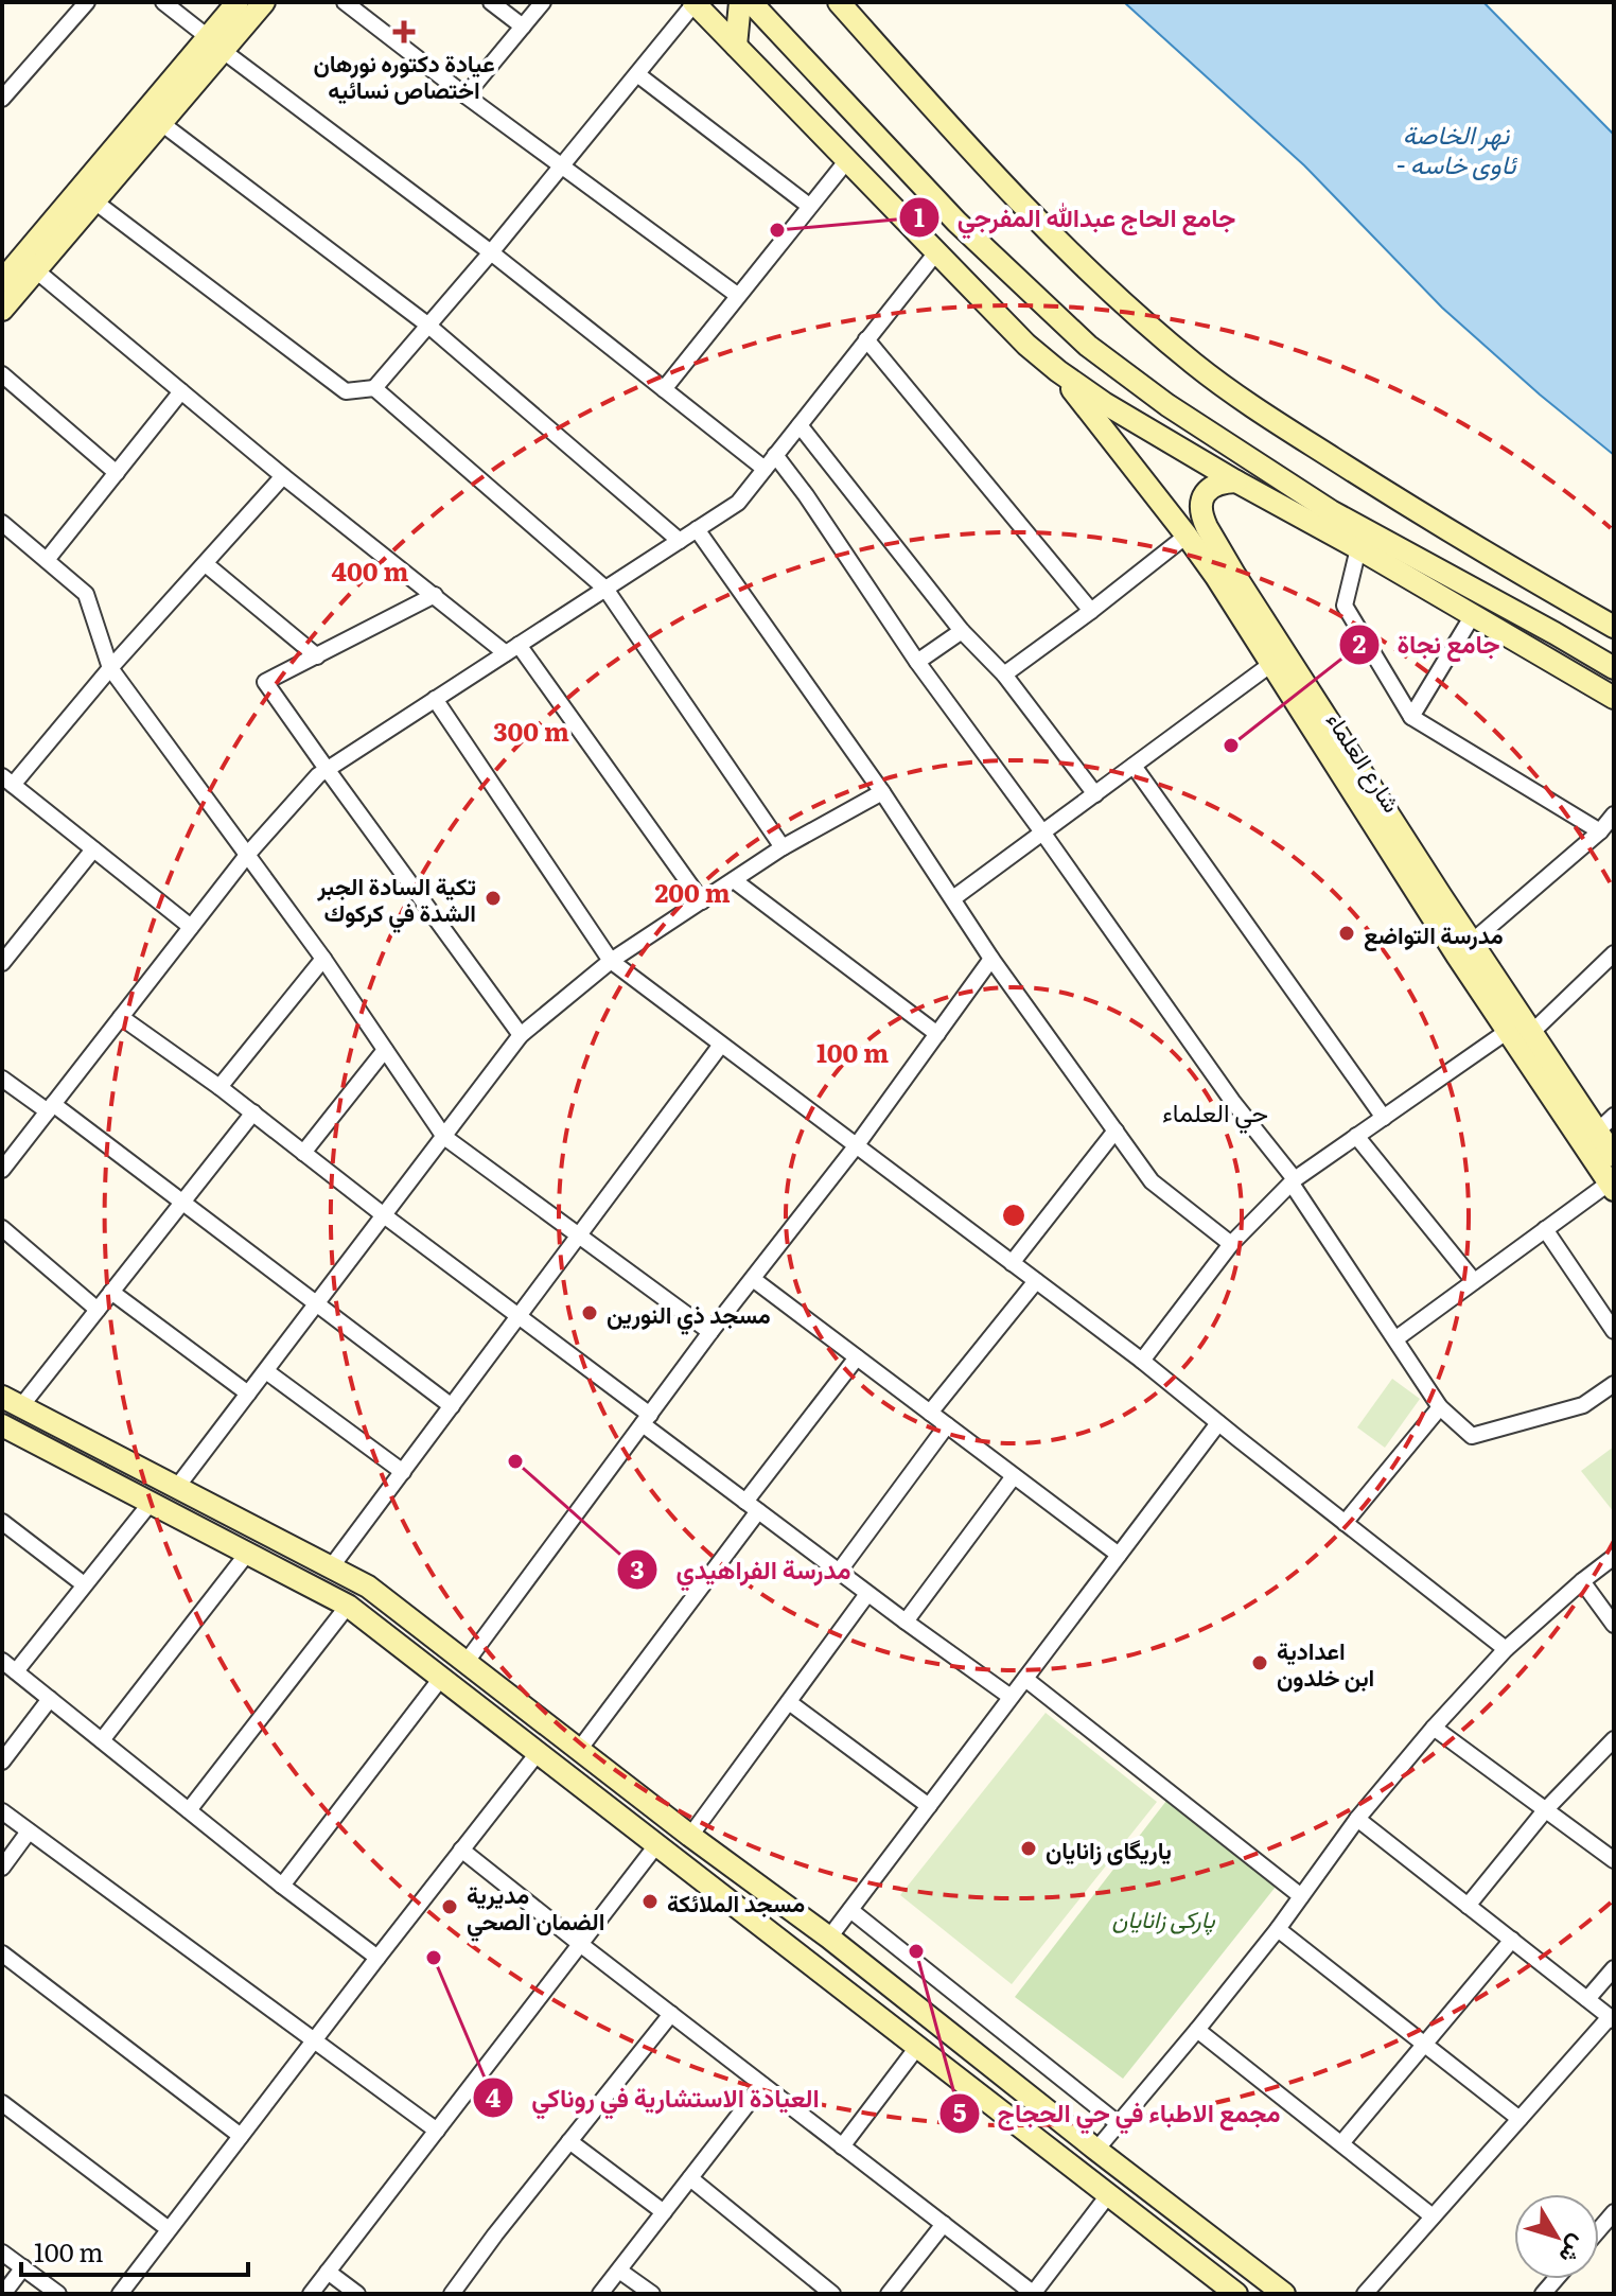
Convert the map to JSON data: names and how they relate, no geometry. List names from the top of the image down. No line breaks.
{"streets":{"street":["شارع العلماء"]},"districts":["حي العلماء"],"water":["نهر الخاصة - ئاوی خاسە"],"parks":["پارکی زانایان"],"places":{"health":["عيادة دكتوره نورهان اختصاص نسائيه"],"other":["جامع الحاج عبدالله المفرجي","جامع نجاة","تكية السادة الجبر الشدة في كركوك","مدرسة التواضع","مسجد ذي النورين","مدرسة الفراهيدي","اعدادية ابن خلدون","یاریگای زانایان","مسجد الملائكة","مديرية الضمان الصحي","مجمع الاطباء في حي الحجاج","العيادة الاستشارية في روناكي"]},"scale_bar":"100 m","north":"bottom right","rings":["400 m","300 m","200 m","100 m"]}
